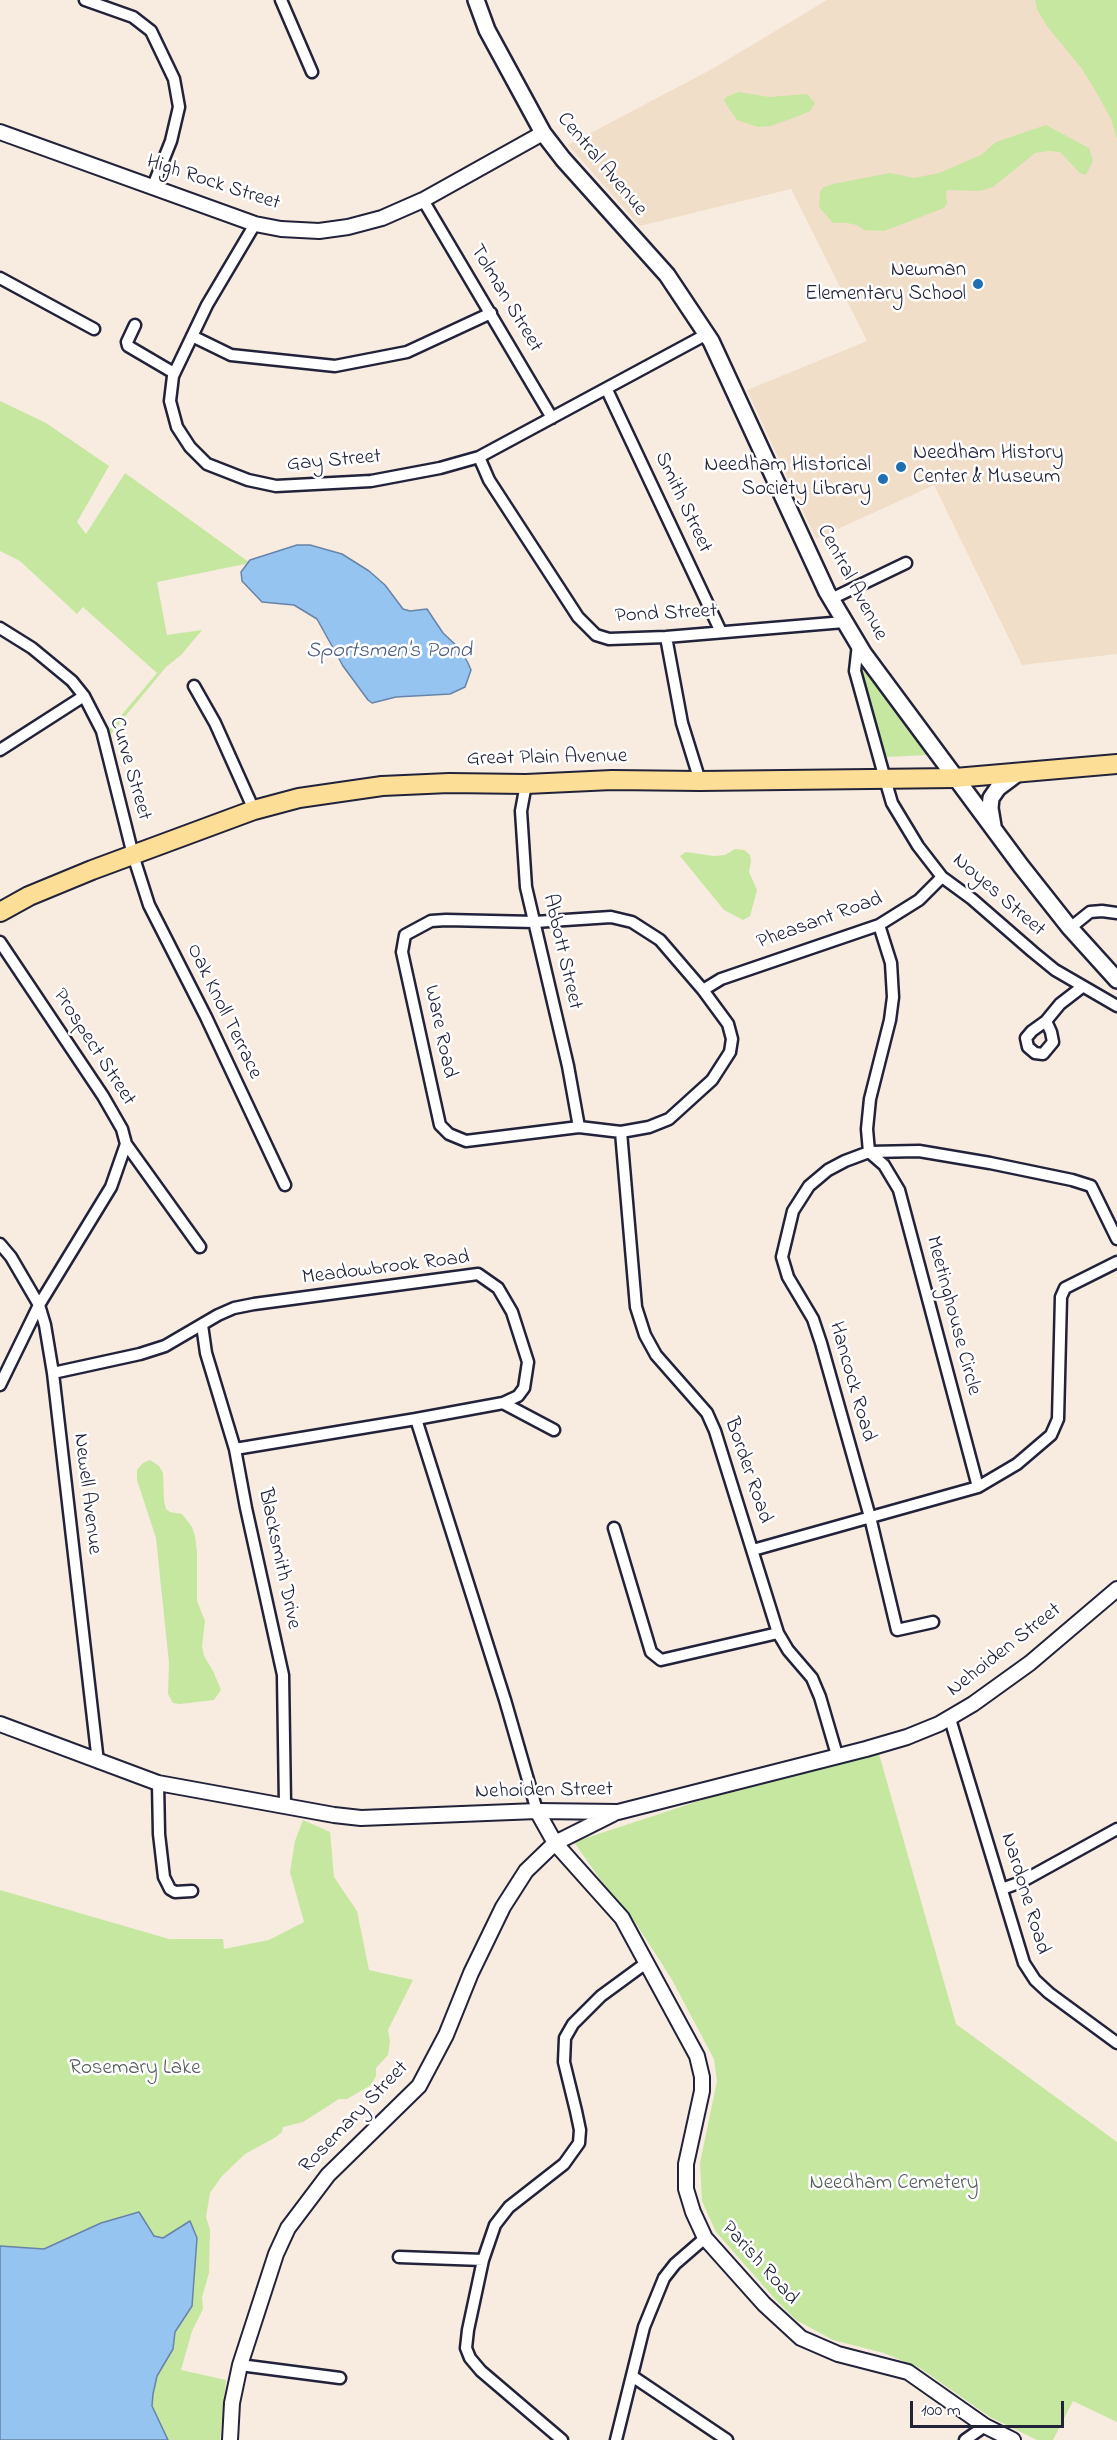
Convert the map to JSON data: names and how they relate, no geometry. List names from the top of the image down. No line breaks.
{"streets":{"main road":["Central Avenue","Great Plain Avenue"],"street":["High Rock Street","Tolman Street","Gay Street","Smith Street","Pond Street","Curve Street","Noyes Street","Pheasant Road","Abbott Street","Oak Knoll Terrace","Ware Road","Prospect Street","Meadowbrook Road","Meetinghouse Circle","Hancock Road","Border Road","Newell Avenue","Blacksmith Drive","Nehoiden Street","Nardone Road","Rosemary Street","Parish Road"]},"crossings":[["Central Avenue","High Rock Street"],["Central Avenue","Gay Street"],["Central Avenue","Pond Street"],["Central Avenue","Great Plain Avenue"],["Central Avenue","Noyes Street"],["High Rock Street","Tolman Street"],["High Rock Street","Gay Street"],["Tolman Street","Gay Street"],["Gay Street","Smith Street"],["Gay Street","Pond Street"],["Smith Street","Pond Street"],["Great Plain Avenue","Curve Street"],["Great Plain Avenue","Noyes Street"],["Great Plain Avenue","Abbott Street"],["Great Plain Avenue","Oak Knoll Terrace"],["Curve Street","Oak Knoll Terrace"],["Noyes Street","Pheasant Road"],["Abbott Street","Ware Road"],["Meadowbrook Road","Newell Avenue"],["Meadowbrook Road","Blacksmith Drive"],["Meetinghouse Circle","Hancock Road"],["Border Road","Nehoiden Street"],["Newell Avenue","Nehoiden Street"],["Blacksmith Drive","Nehoiden Street"],["Nehoiden Street","Nardone Road"],["Nehoiden Street","Rosemary Street"],["Nehoiden Street","Parish Road"],["Rosemary Street","Parish Road"]],"water":["Sportsmen's Pond"],"parks":["Rosemary Lake","Needham Cemetery"],"places":["Newman Elementary School","Needham History Center & Museum","Needham Historical Society Library"],"scale_bar":"100 m"}
